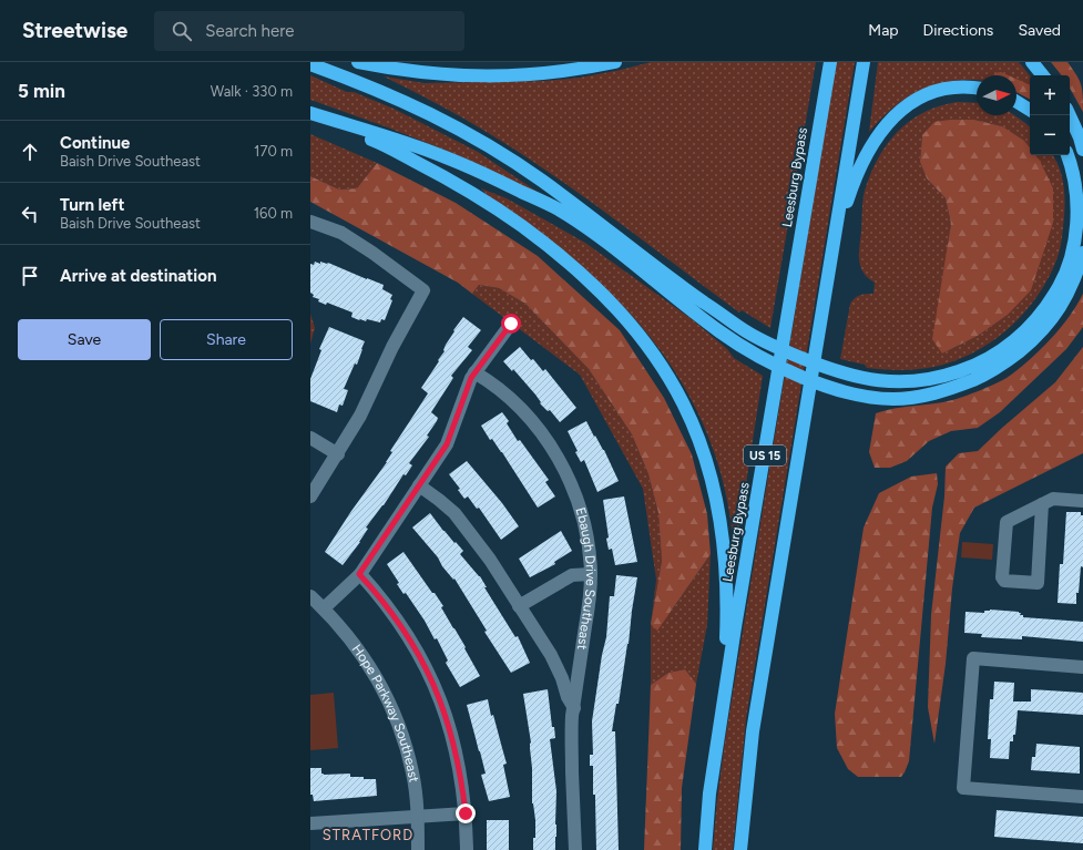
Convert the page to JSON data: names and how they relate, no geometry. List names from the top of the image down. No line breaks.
{"streets":{"highway":["Leesburg Bypass","US 15"],"street":["Ebaugh Drive Southeast","Hope Parkway Southeast"]},"districts":["STRATFORD"],"north":"right","page":{"header":"Streetwise","search":"Search here","nav":["Map","Directions","Saved"],"heading":["5 min","Walk · 330 m"],"map_buttons":["+","−"],"list":[["Continue","Baish Drive Southeast","170 m"],["Turn left","Baish Drive Southeast","160 m"],"Arrive at destination"],"buttons":["Save","Share"]}}
